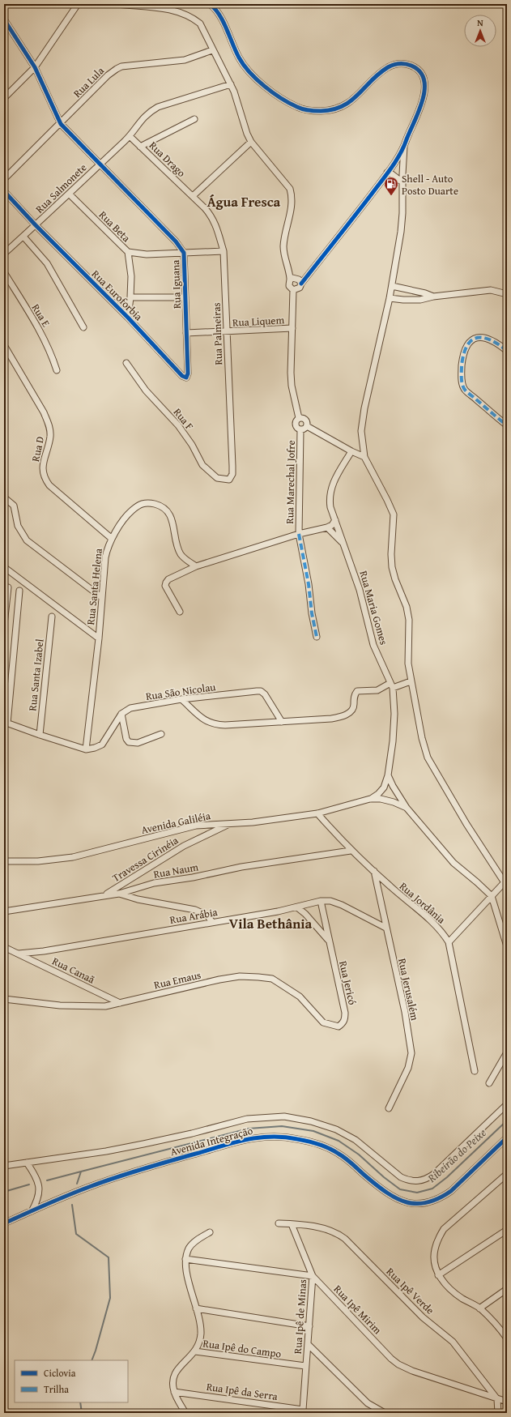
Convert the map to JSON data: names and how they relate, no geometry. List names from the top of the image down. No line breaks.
{"streets":{"street":["Rua Lula","Rua Drago","Rua Salmonete","Rua Beta","Rua Iguana","Rua Euroforbia","Rua E","Rua Liquem","Rua Palmeiras","Rua F","Rua D","Rua Marechal Jofre","Rua Santa Helena","Rua Maria Gomes","Rua Santa Izabel","Rua São Nicolau","Avenida Galiléia","Travessa Cirinéia","Rua Naum","Rua Jordânia","Rua Arábia","Rua Canaã","Rua Emaus","Rua Jericó","Rua Jerusalém","Avenida Integração","Rua Ipê Verde","Rua Ipê Mirim","Rua Ipê de Minas","Rua Ipê do Campo","Rua Ipê da Serra"]},"crossings":[["Rua Lula","Rua Iguana"],["Rua Drago","Rua Salmonete"],["Rua Drago","Rua Palmeiras"],["Rua Salmonete","Rua Beta"],["Rua Salmonete","Rua Iguana"],["Rua Salmonete","Rua Euroforbia"],["Rua Beta","Rua Euroforbia"],["Rua Iguana","Rua Euroforbia"],["Rua Iguana","Rua Liquem"],["Rua Liquem","Rua Palmeiras"],["Rua Palmeiras","Rua F"],["Rua D","Rua Santa Helena"],["Avenida Galiléia","Travessa Cirinéia"],["Avenida Galiléia","Rua Jordânia"],["Travessa Cirinéia","Rua Naum"],["Rua Naum","Rua Jordânia"],["Rua Jordânia","Rua Jerusalém"],["Rua Arábia","Rua Canaã"],["Rua Arábia","Rua Jericó"],["Rua Arábia","Rua Jerusalém"],["Rua Canaã","Rua Emaus"],["Rua Emaus","Rua Jericó"],["Rua Ipê Verde","Rua Ipê Mirim"],["Rua Ipê Verde","Rua Ipê de Minas"],["Rua Ipê Mirim","Rua Ipê de Minas"],["Rua Ipê de Minas","Rua Ipê do Campo"],["Rua Ipê de Minas","Rua Ipê da Serra"]],"districts":["Água Fresca","Vila Bethânia"],"water":["Ribeirão do Peixe"],"places":{"fuel station":["Shell - Auto Posto Duarte"]},"legend":["Ciclovia","Trilha"],"north":"top"}
